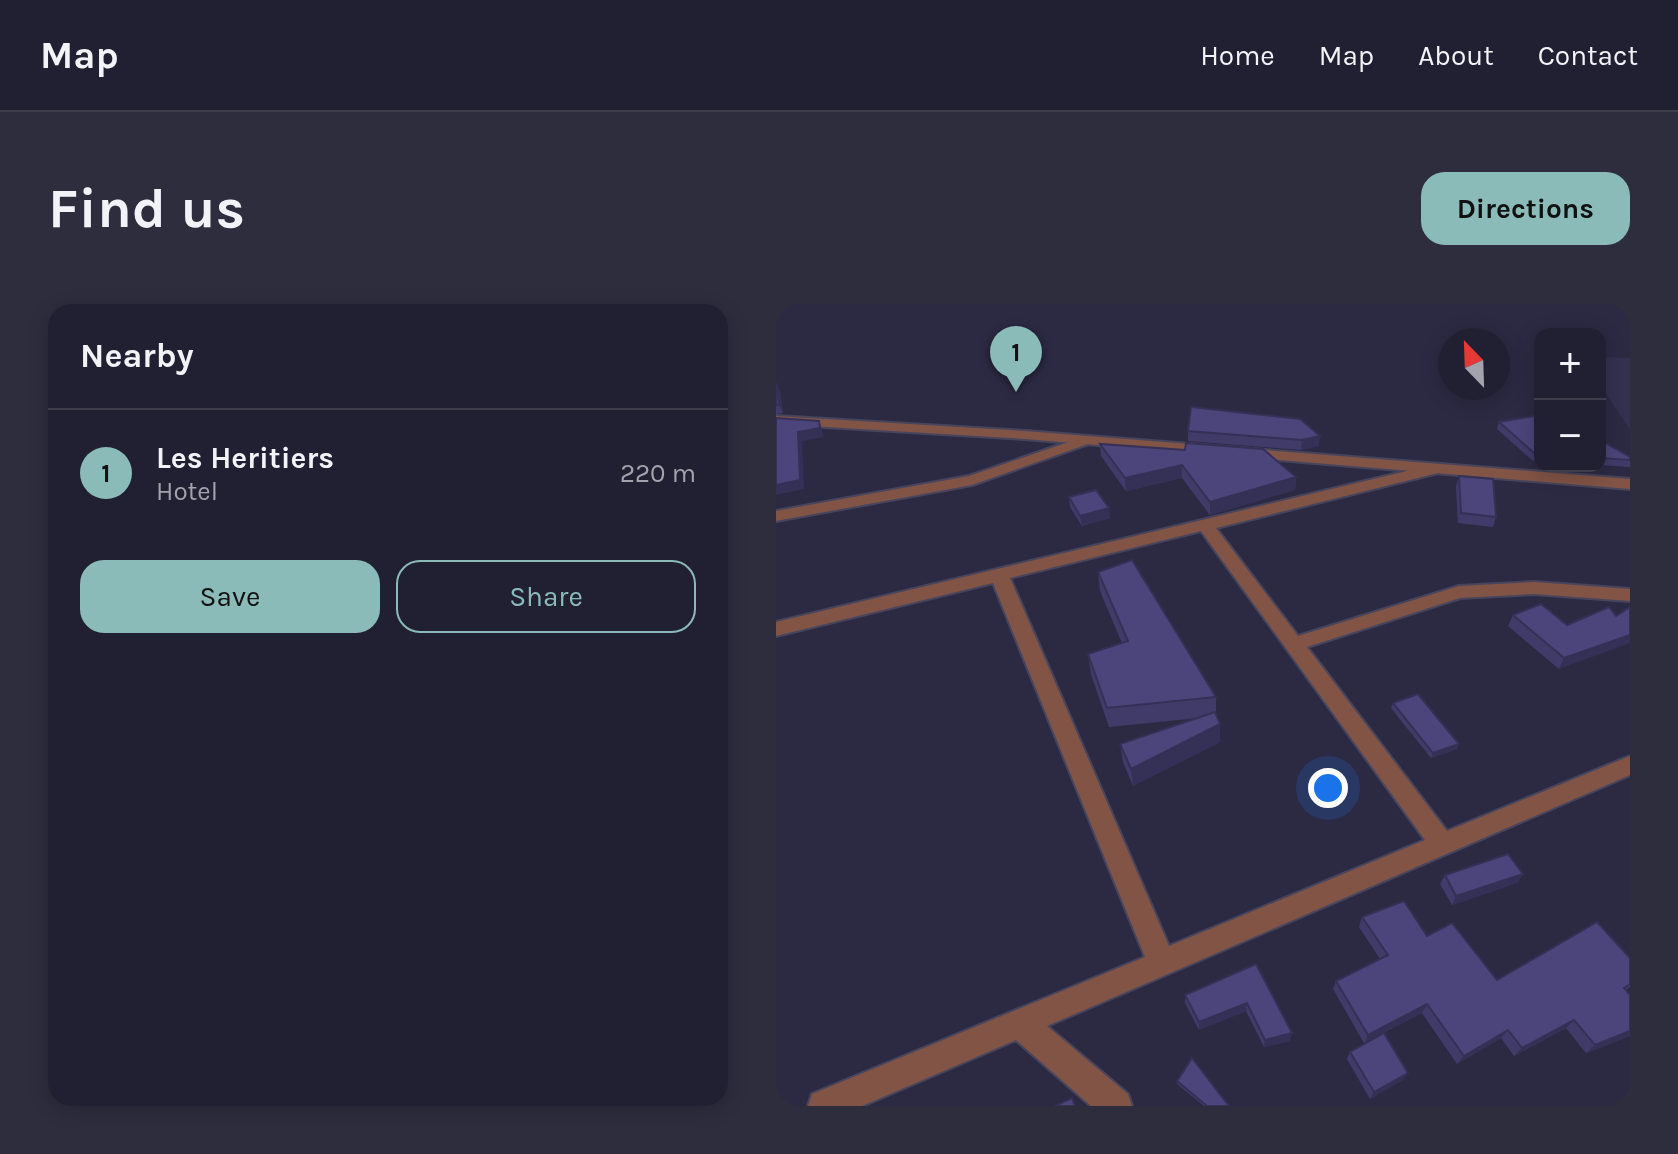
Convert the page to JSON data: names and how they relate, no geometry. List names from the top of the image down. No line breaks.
{"north":"top left","page":{"header":"Map","nav":["Home","Map","About","Contact"],"buttons":["Directions",["Save","Share"]],"title":"Find us","heading":"Nearby","pins":"1","map_buttons":["+","−"],"list":[{"mark":"1","name":"Les Heritiers","note":"Hotel","value":"220 m"}]}}
